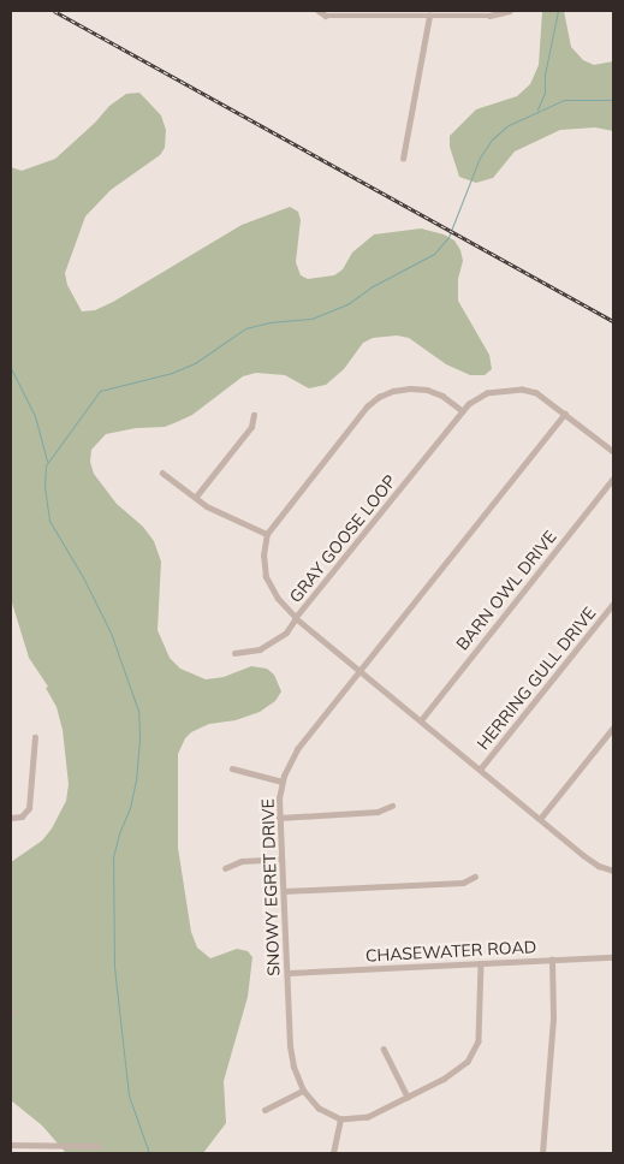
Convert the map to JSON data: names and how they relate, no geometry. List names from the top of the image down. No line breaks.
{"streets":{"street":["GRAY GOOSE LOOP","BARN OWL DRIVE","HERRING GULL DRIVE","SNOWY EGRET DRIVE","CHASEWATER ROAD"]},"crossings":[["GRAY GOOSE LOOP","BARN OWL DRIVE"],["GRAY GOOSE LOOP","HERRING GULL DRIVE"],["GRAY GOOSE LOOP","SNOWY EGRET DRIVE"],["SNOWY EGRET DRIVE","CHASEWATER ROAD"]]}
